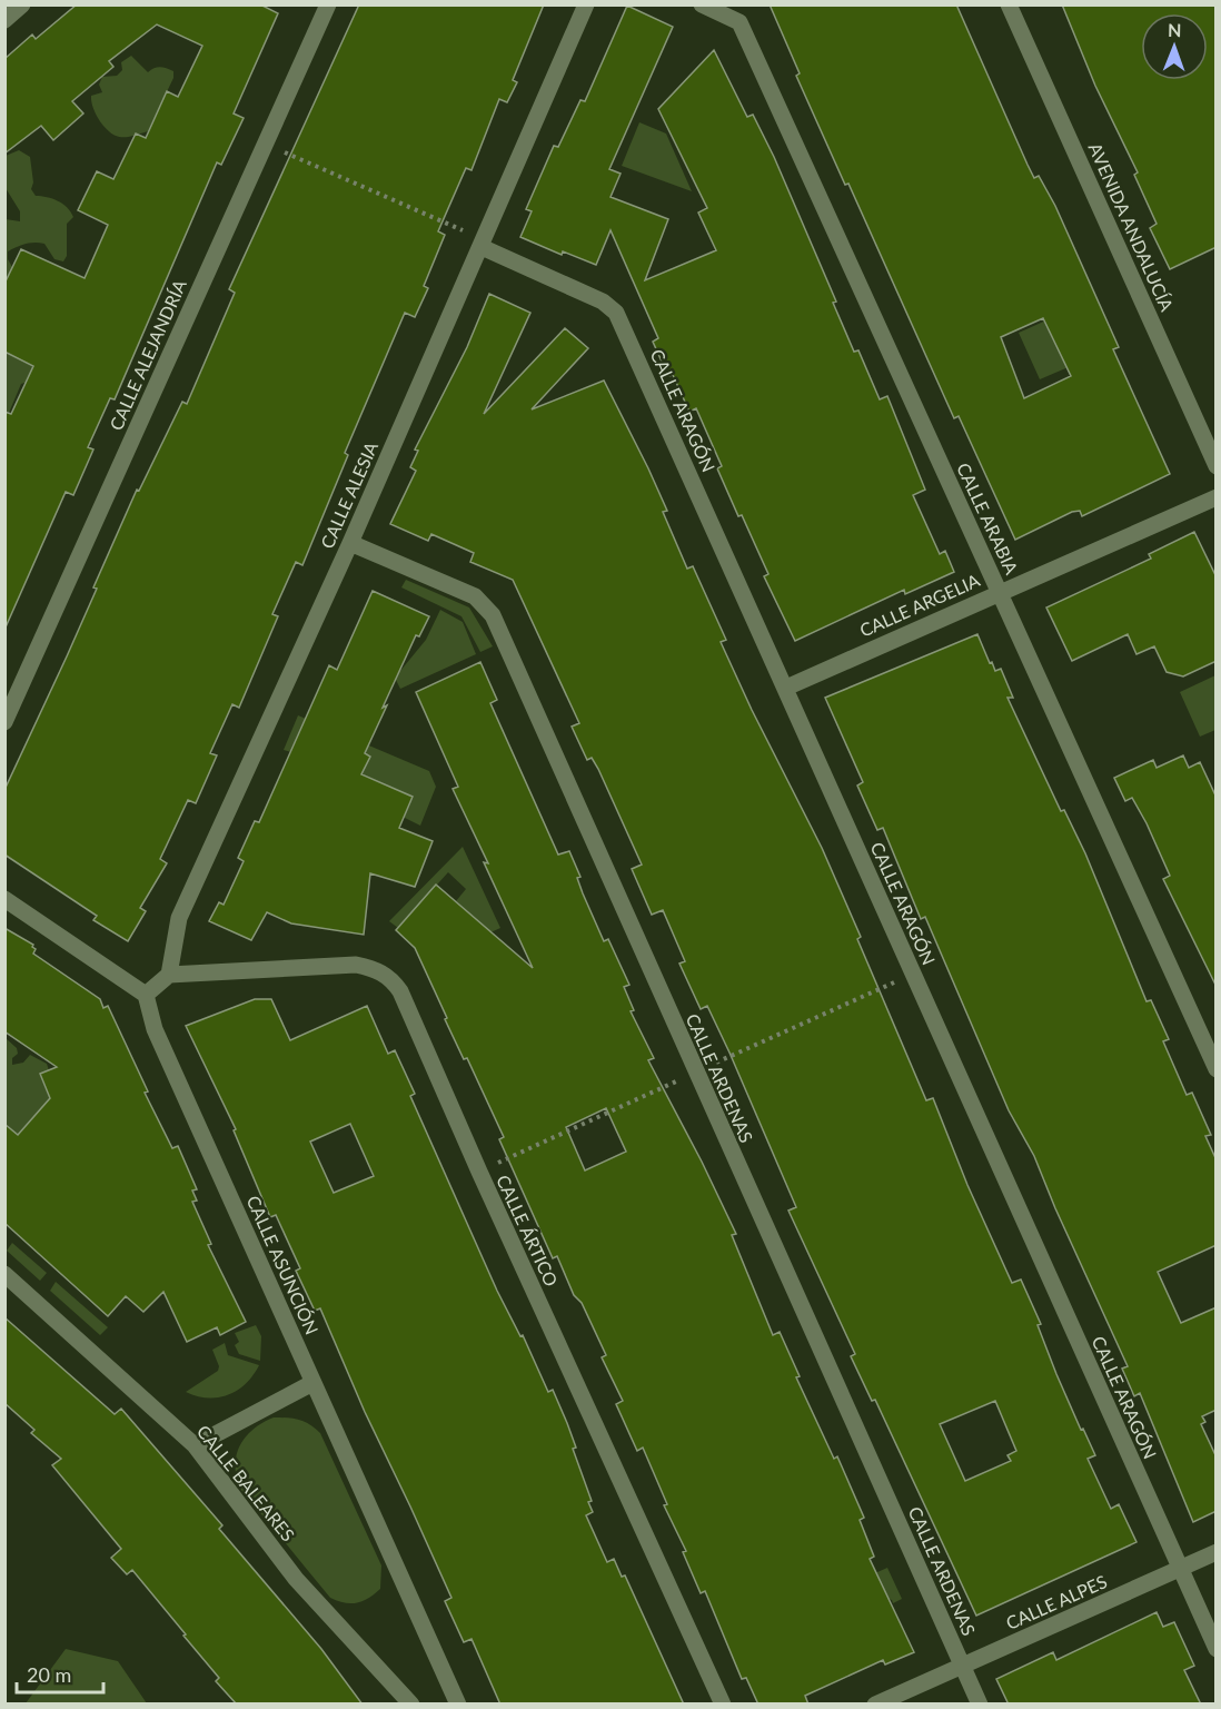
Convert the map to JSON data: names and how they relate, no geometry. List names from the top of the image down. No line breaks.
{"streets":{"street":["AVENIDA ANDALUCÍA","CALLE ALEJANDRÍA","CALLE ARAGÓN","CALLE ALESIA","CALLE ARABIA","CALLE ARGELIA","CALLE ARDENAS","CALLE ÁRTICO","CALLE ASUNCIÓN","CALLE BALEARES","CALLE ALPES"]},"crossings":[["CALLE ARAGÓN","CALLE ALESIA"],["CALLE ARAGÓN","CALLE ARGELIA"],["CALLE ARAGÓN","CALLE ALPES"],["CALLE ALESIA","CALLE ARDENAS"],["CALLE ALESIA","CALLE ÁRTICO"],["CALLE ARABIA","CALLE ARGELIA"],["CALLE ARDENAS","CALLE ALPES"]],"scale_bar":"20 m","north":"top"}
